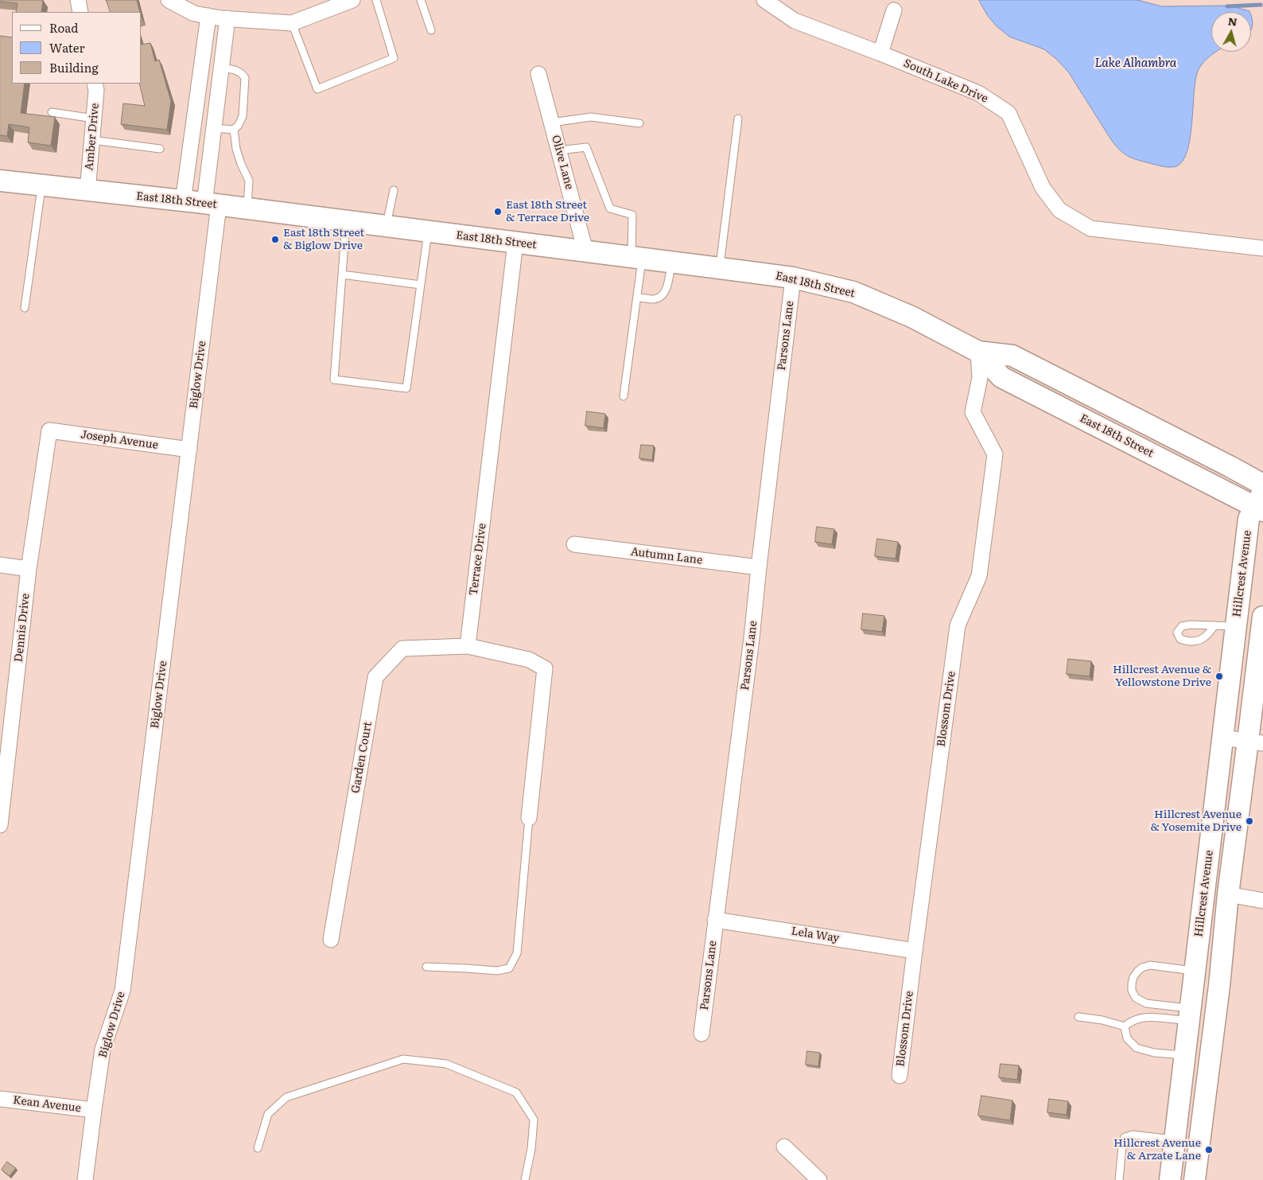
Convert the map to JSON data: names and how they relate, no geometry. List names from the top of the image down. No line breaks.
{"streets":{"main road":["East 18th Street","Hillcrest Avenue"],"street":["South Lake Drive","Amber Drive","Olive Lane","Parsons Lane","Biglow Drive","Joseph Avenue","Autumn Lane","Terrace Drive","Dennis Drive","Blossom Drive","Garden Court","Lela Way","Kean Avenue"]},"crossings":[["Amber Drive","East 18th Street"],["Olive Lane","East 18th Street"],["East 18th Street","Parsons Lane"],["East 18th Street","Biglow Drive"],["East 18th Street","Terrace Drive"],["East 18th Street","Hillcrest Avenue"],["East 18th Street","Blossom Drive"],["Parsons Lane","Autumn Lane"],["Parsons Lane","Lela Way"],["Biglow Drive","Joseph Avenue"],["Biglow Drive","Kean Avenue"],["Joseph Avenue","Dennis Drive"],["Terrace Drive","Garden Court"],["Blossom Drive","Lela Way"]],"water":["Lake Alhambra"],"places":["East 18th Street & Terrace Drive","East 18th Street & Biglow Drive","Hillcrest Avenue & Yellowstone Drive","Hillcrest Avenue & Yosemite Drive","Hillcrest Avenue & Arzate Lane"],"legend":["Road","Water","Building"],"north":"top"}
